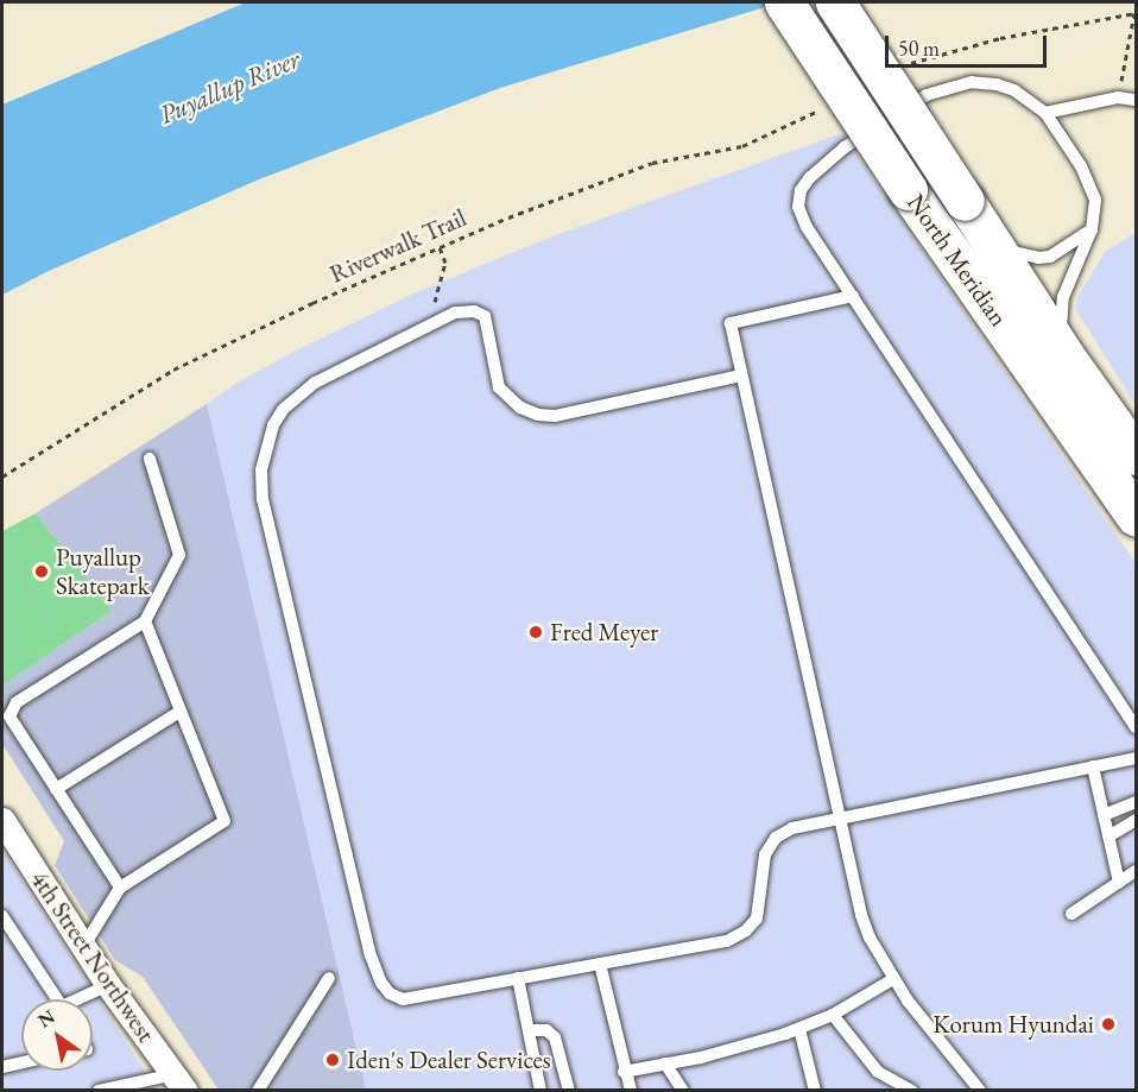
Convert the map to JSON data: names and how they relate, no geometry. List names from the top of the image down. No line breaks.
{"streets":{"main road":["North Meridian"],"street":["4th Street Northwest"],"path":["Riverwalk Trail"]},"water":["Puyallup River"],"places":["Puyallup Skatepark","Fred Meyer","Korum Hyundai","Iden's Dealer Services"],"scale_bar":"50 m","north":"top left"}
